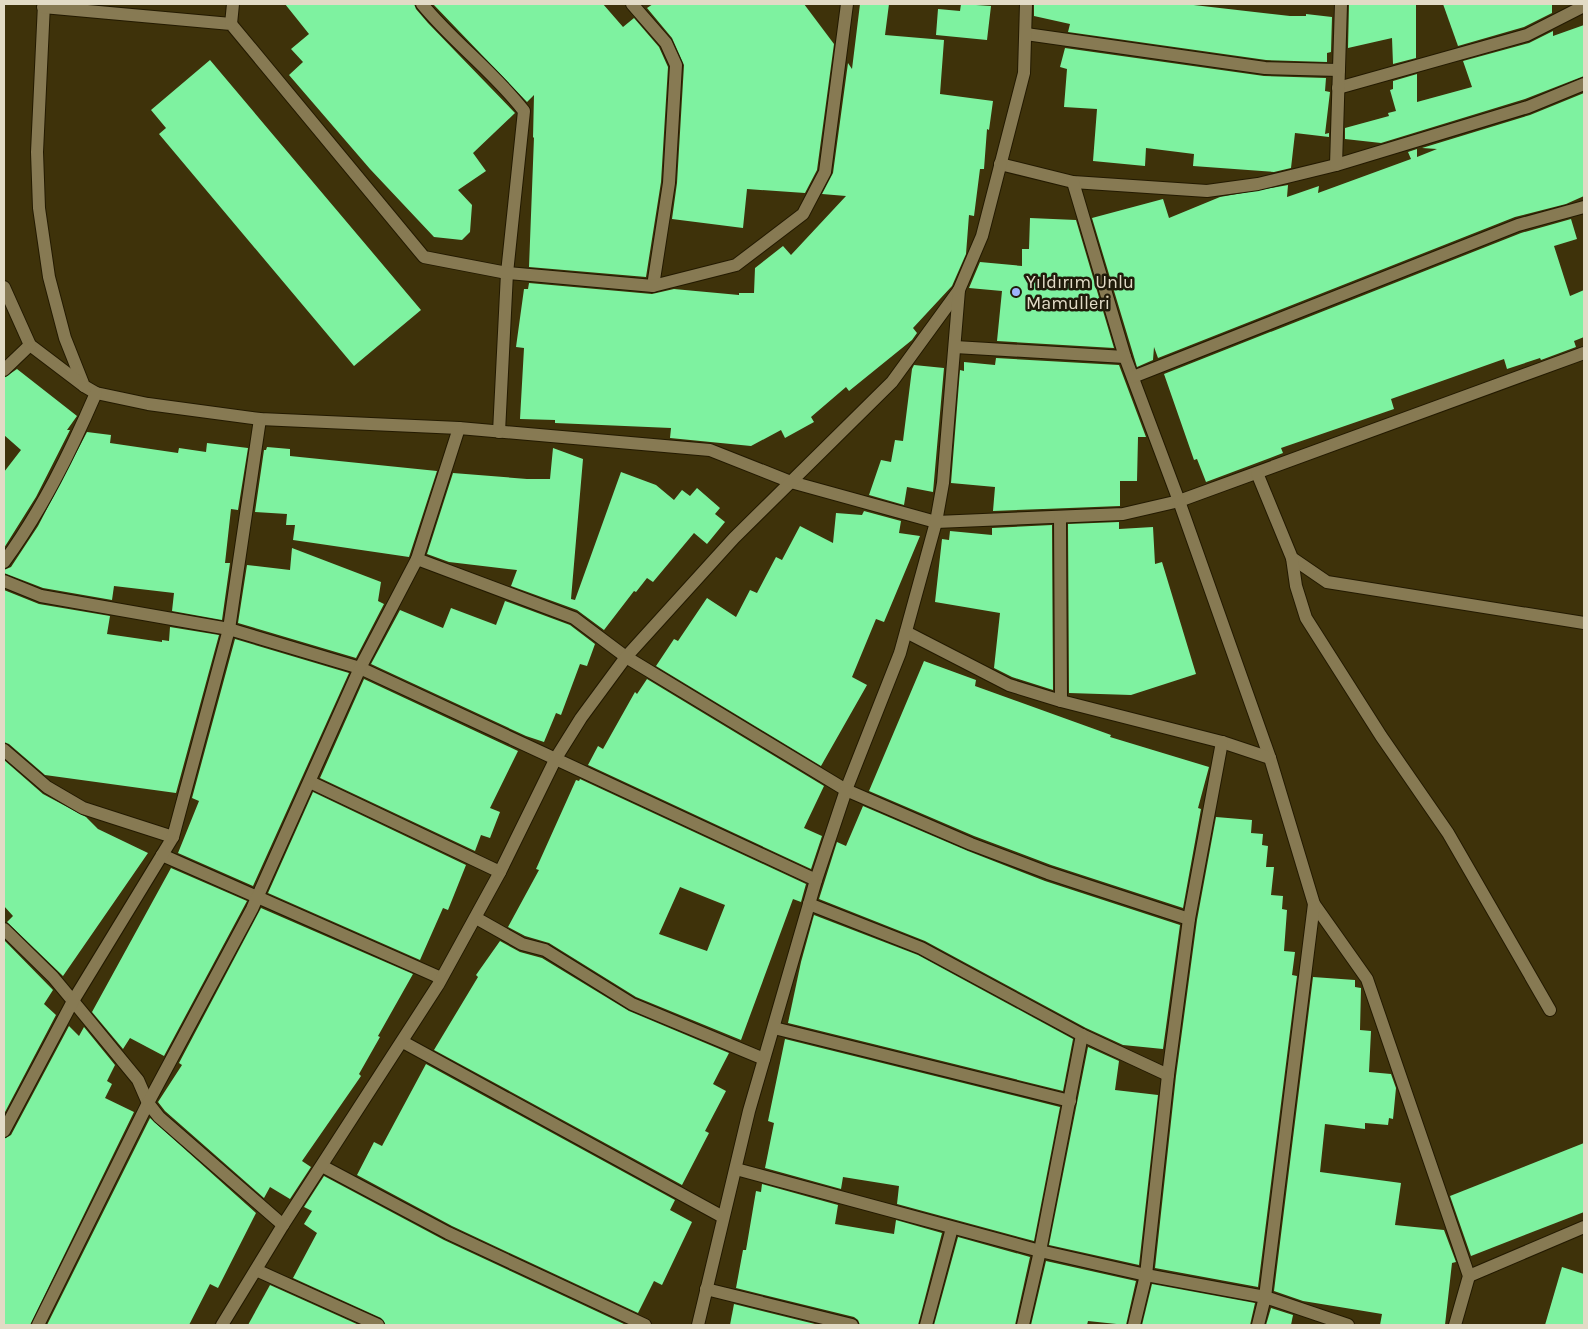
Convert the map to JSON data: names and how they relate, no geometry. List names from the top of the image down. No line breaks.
{"places":["Yıldırım Unlu Mamulleri"]}
